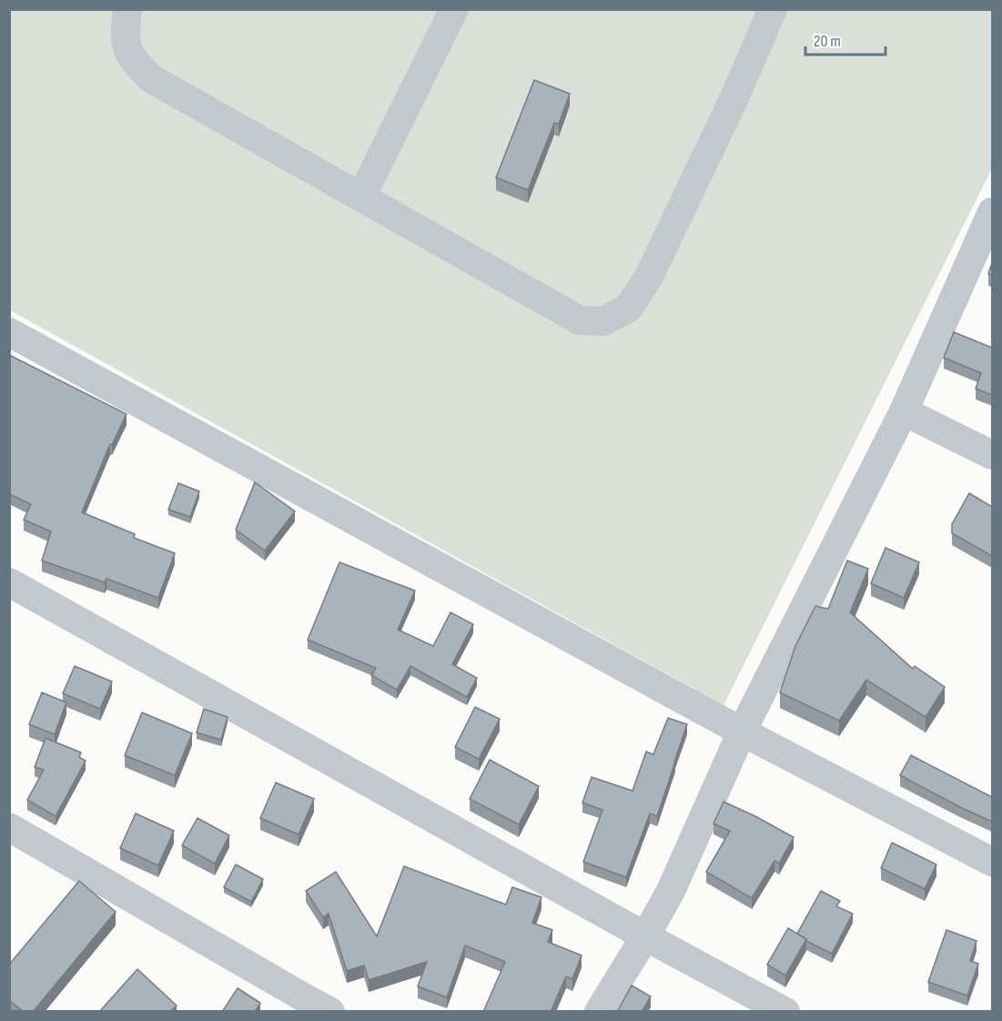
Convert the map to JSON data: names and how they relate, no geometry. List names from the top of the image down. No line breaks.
{"scale_bar":"20 m"}
